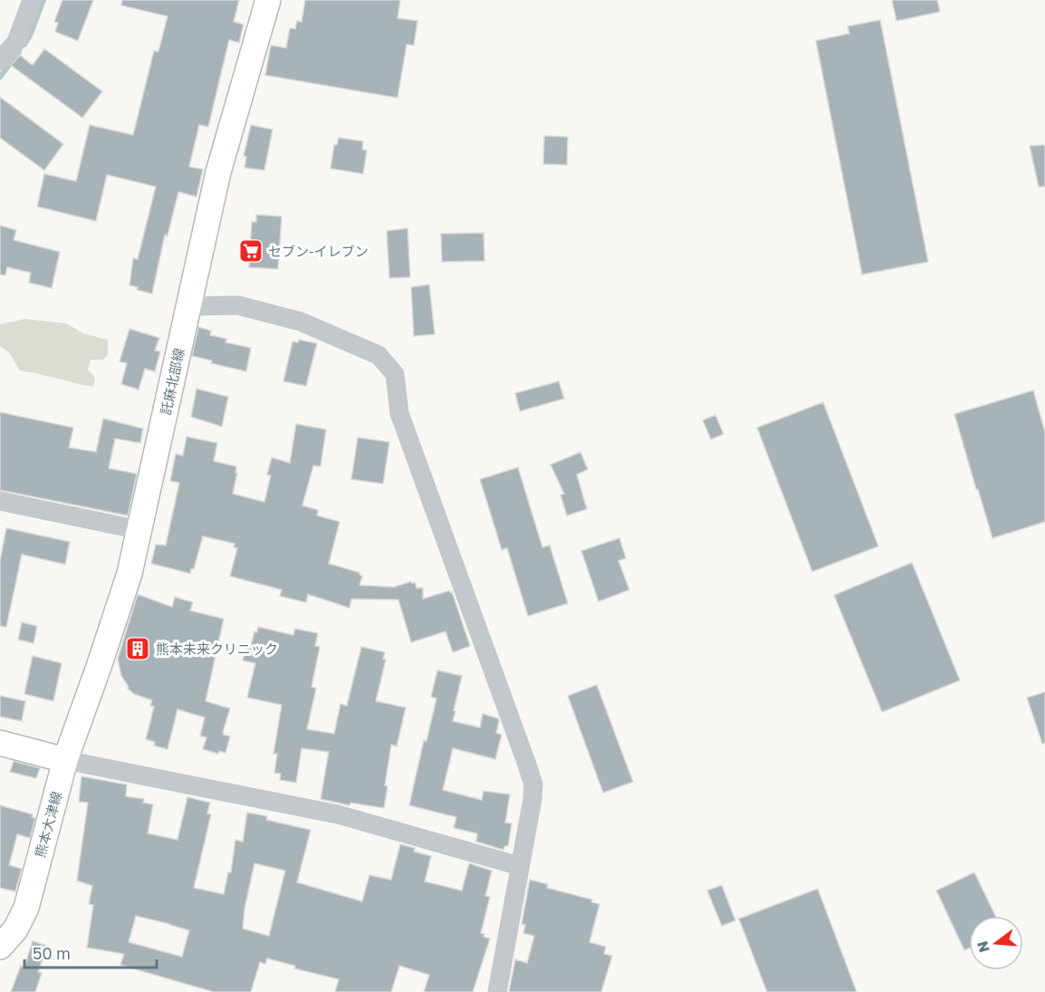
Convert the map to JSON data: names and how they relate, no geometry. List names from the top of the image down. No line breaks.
{"streets":{"main road":["託麻北部線","熊本大津線"]},"crossings":[["託麻北部線","熊本大津線"]],"places":{"supermarket":["セブン-イレブン"],"building":["熊本未来クリニック"]},"scale_bar":"50 m","north":"left"}
